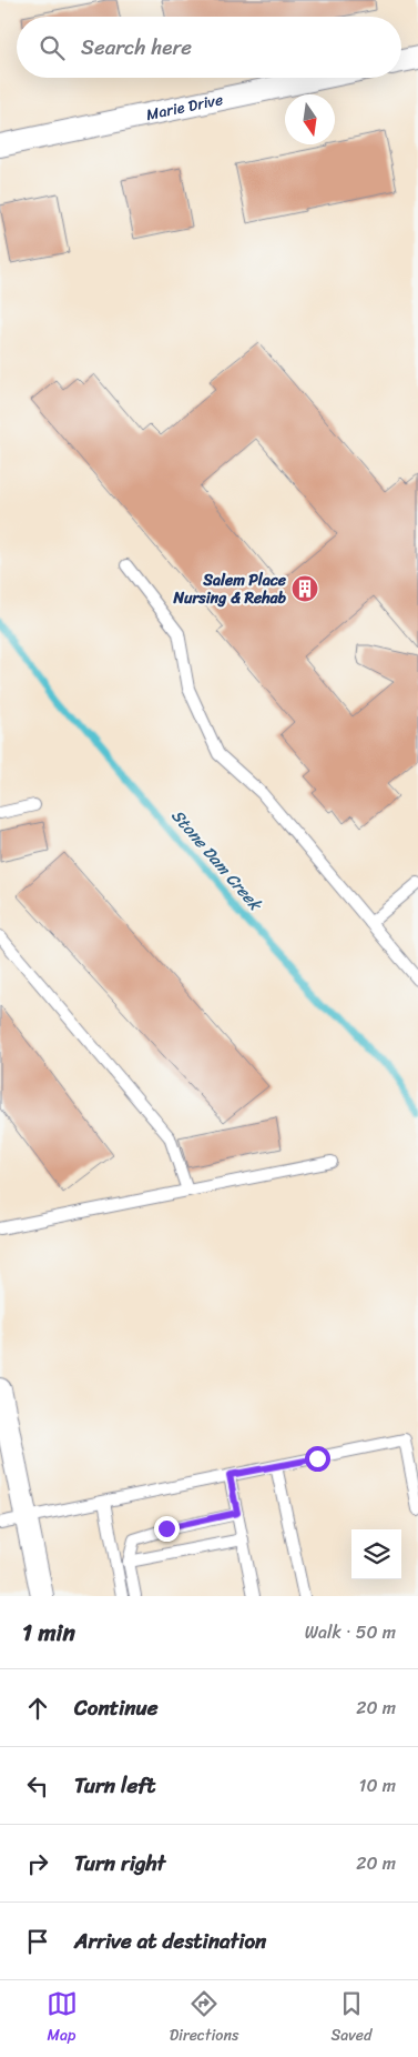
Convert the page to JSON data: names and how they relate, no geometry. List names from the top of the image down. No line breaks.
{"streets":{"street":["Marie Drive"]},"water":["Stone Dam Creek"],"places":{"building":["Salem Place Nursing & Rehab"]},"north":"bottom","page":{"search":"Search here","heading":["1 min","Walk · 50 m"],"list":[["Continue","20 m"],["Turn left","10 m"],["Turn right","20 m"],"Arrive at destination"],"nav":["Map","Directions","Saved"]}}
